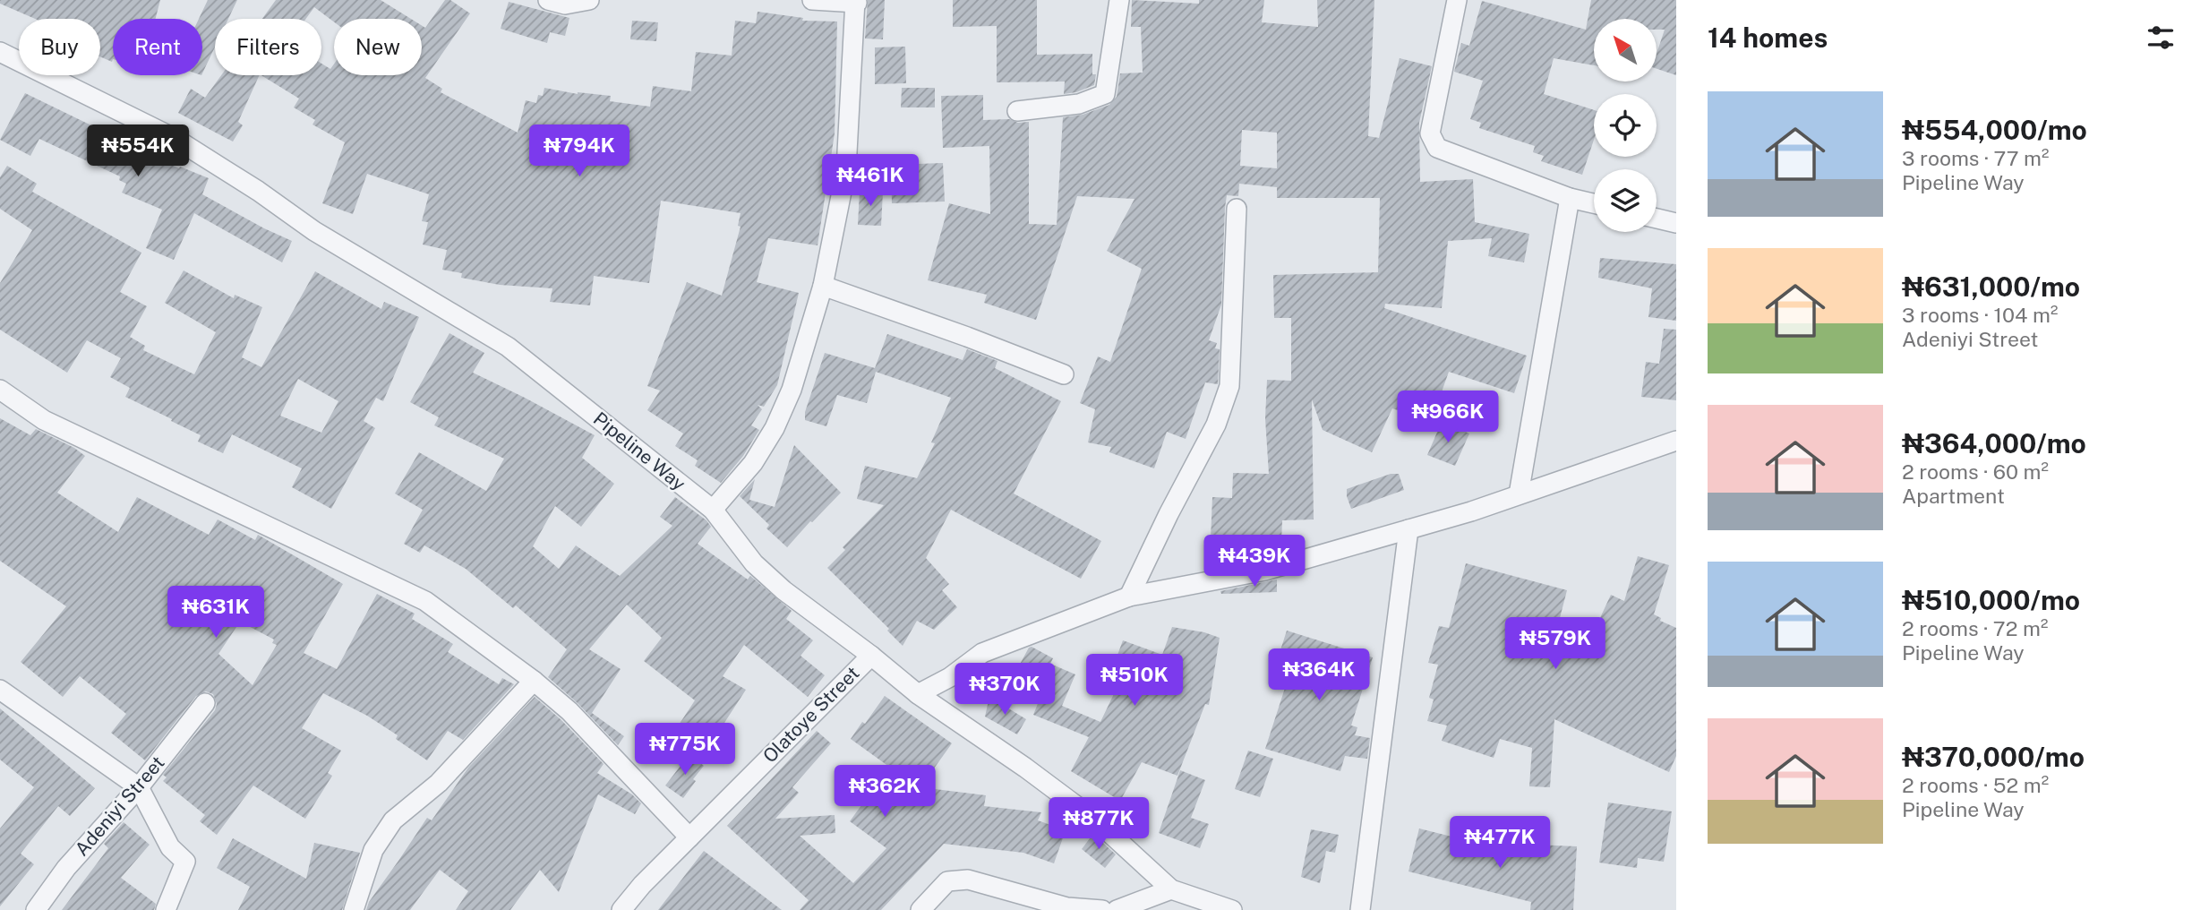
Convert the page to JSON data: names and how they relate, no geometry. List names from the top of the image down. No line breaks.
{"streets":{"street":["Pipeline Way","Olatoye Street","Adeniyi Street"]},"crossings":[["Pipeline Way","Olatoye Street"]],"north":"top left","page":{"heading":"14 homes","chip":["Buy","Rent","Filters","New"],"list":[{"name":"₦554,000/mo","note":"3 rooms · 77 m² · Pipeline Way"},{"name":"₦631,000/mo","note":"3 rooms · 104 m² · Adeniyi Street"},{"name":"₦364,000/mo","note":"2 rooms · 60 m² · Apartment"},{"name":"₦510,000/mo","note":"2 rooms · 72 m² · Pipeline Way"},{"name":"₦370,000/mo","note":"2 rooms · 52 m² · Pipeline Way"}],"price":["₦554K","₦794K","₦461K","₦966K","₦439K","₦631K","₦579K","₦364K","₦510K","₦370K","₦775K","₦362K","₦877K","₦477K"]}}
